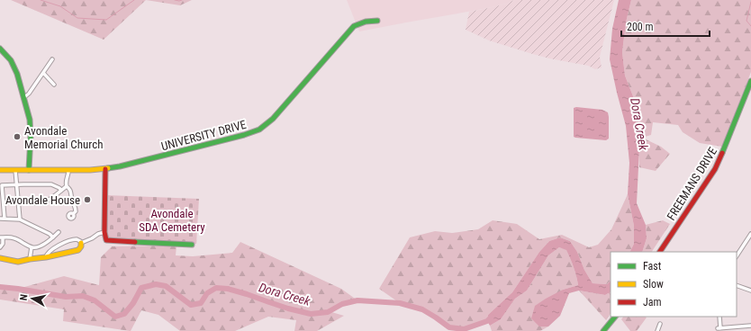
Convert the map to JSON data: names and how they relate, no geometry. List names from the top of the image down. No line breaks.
{"streets":{"street":["UNIVERSITY DRIVE","FREEMANS DRIVE"]},"water":["Dora Creek"],"parks":["Avondale SDA Cemetery"],"places":["Avondale Memorial Church","Avondale House"],"legend":["Fast","Slow","Jam"],"scale_bar":"200 m","north":"left"}
